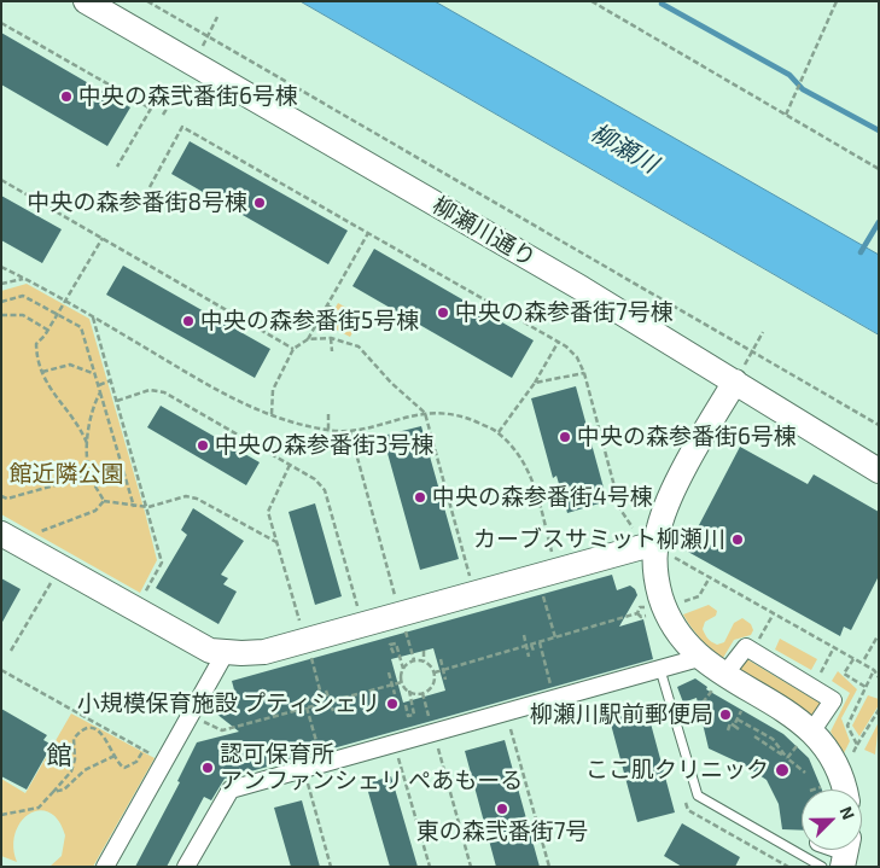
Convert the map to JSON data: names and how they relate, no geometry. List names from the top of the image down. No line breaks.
{"streets":{"street":["柳瀬川通り"]},"districts":["館"],"water":["柳瀬川"],"parks":["館近隣公園"],"places":["中央の森弐番街6号棟","中央の森参番街8号棟","中央の森参番街7号棟","中央の森参番街5号棟","中央の森参番街6号棟","中央の森参番街3号棟","中央の森参番街4号棟","カーブスサミット柳瀬川","小規模保育施設 プティシェリ","柳瀬川駅前郵便局","認可保育所 アンファンシェリ ぺあもーる","ここ肌クリニック","東の森弐番街7号"],"north":"top right"}
